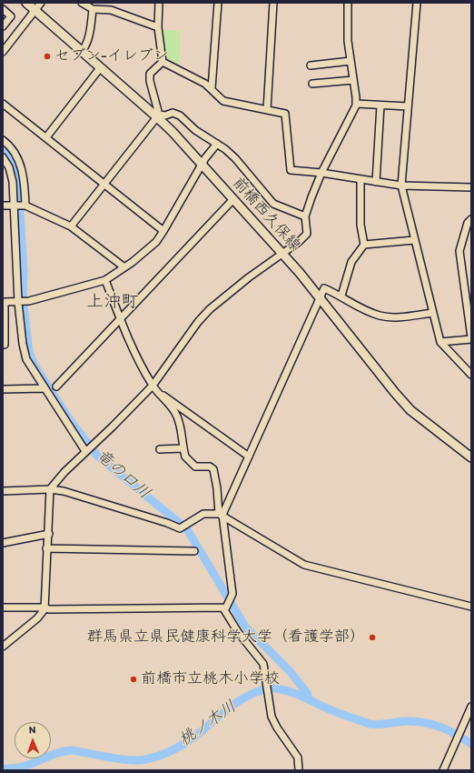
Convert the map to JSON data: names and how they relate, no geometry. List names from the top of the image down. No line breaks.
{"streets":{"main road":["前橋西久保線"]},"districts":["上沖町"],"water":["竜の口川","桃ノ木川"],"places":["セブン-イレブン","群馬県立県民健康科学大学（看護学部）","前橋市立桃木小学校"],"north":"top"}
